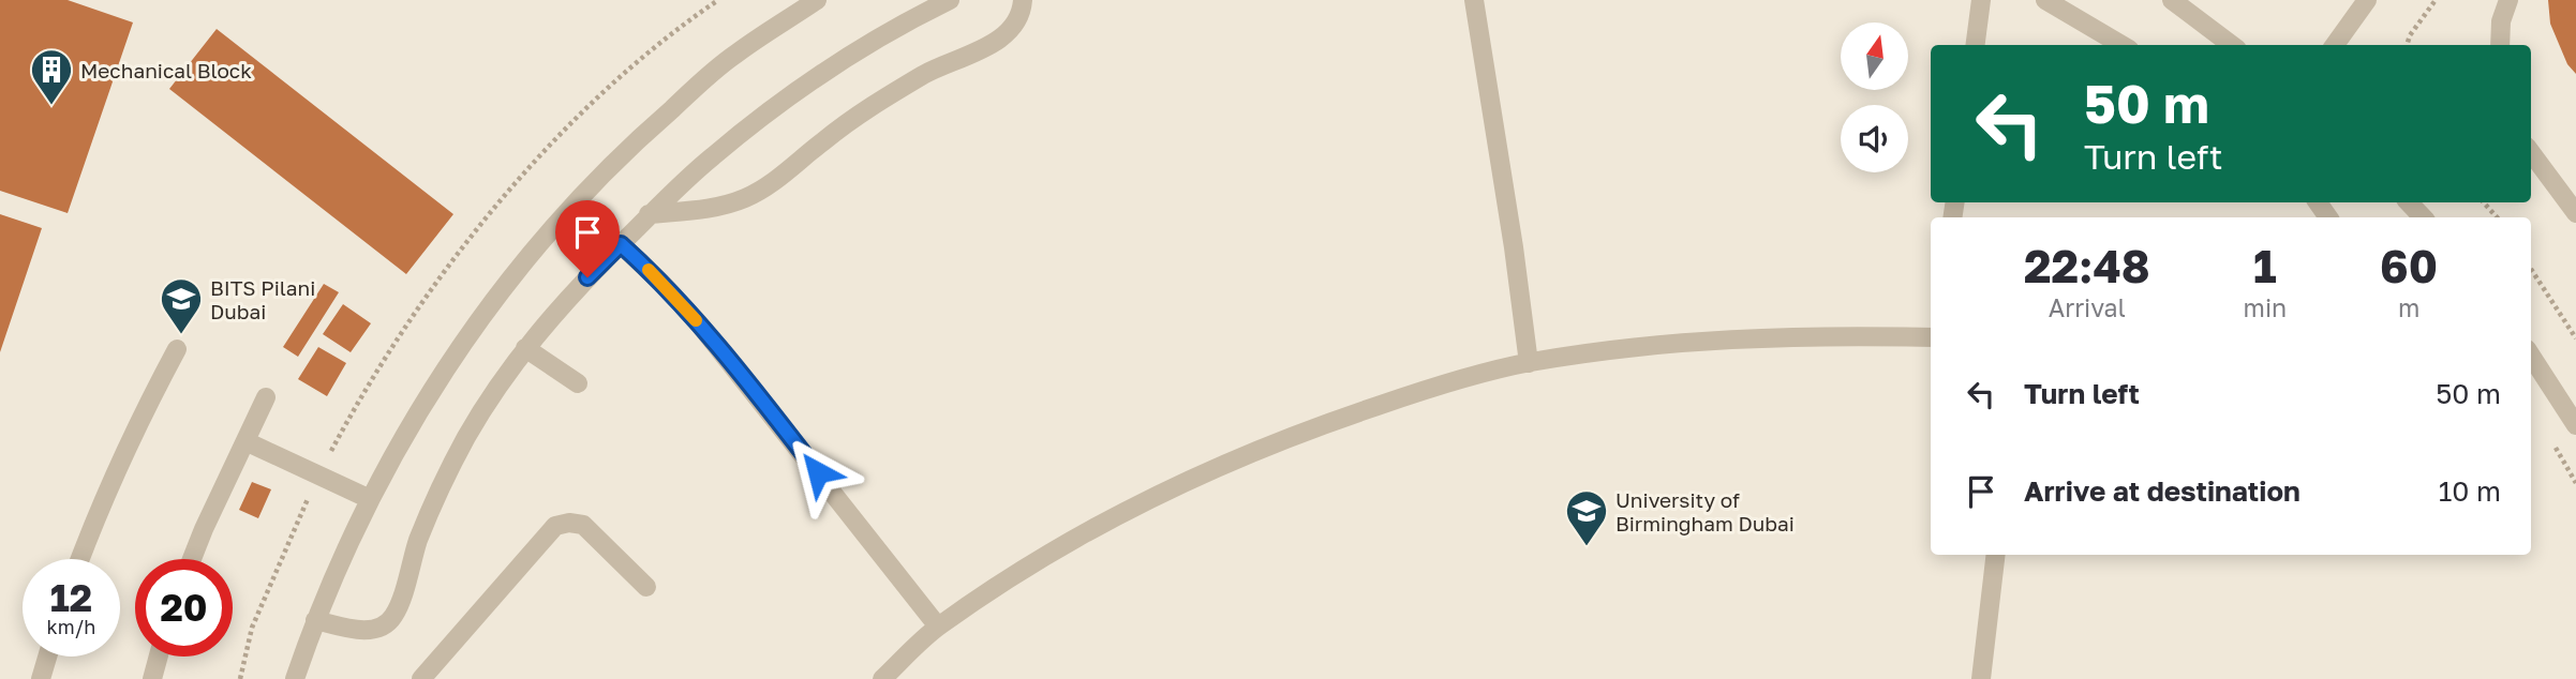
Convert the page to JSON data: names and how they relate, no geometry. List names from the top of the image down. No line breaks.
{"places":{"building":["Mechanical Block"],"school or university":["BITS Pilani Dubai","University of Birmingham Dubai"]},"north":"top","page":{"turn":["50 m","Turn left"],"eta":["22:48","Arrival","1","min","60","m"],"list":[{"name":"Turn left","value":"50 m"},{"name":"Arrive at destination","value":"10 m"}],"speed":"12 km/h","limit":"20"}}
